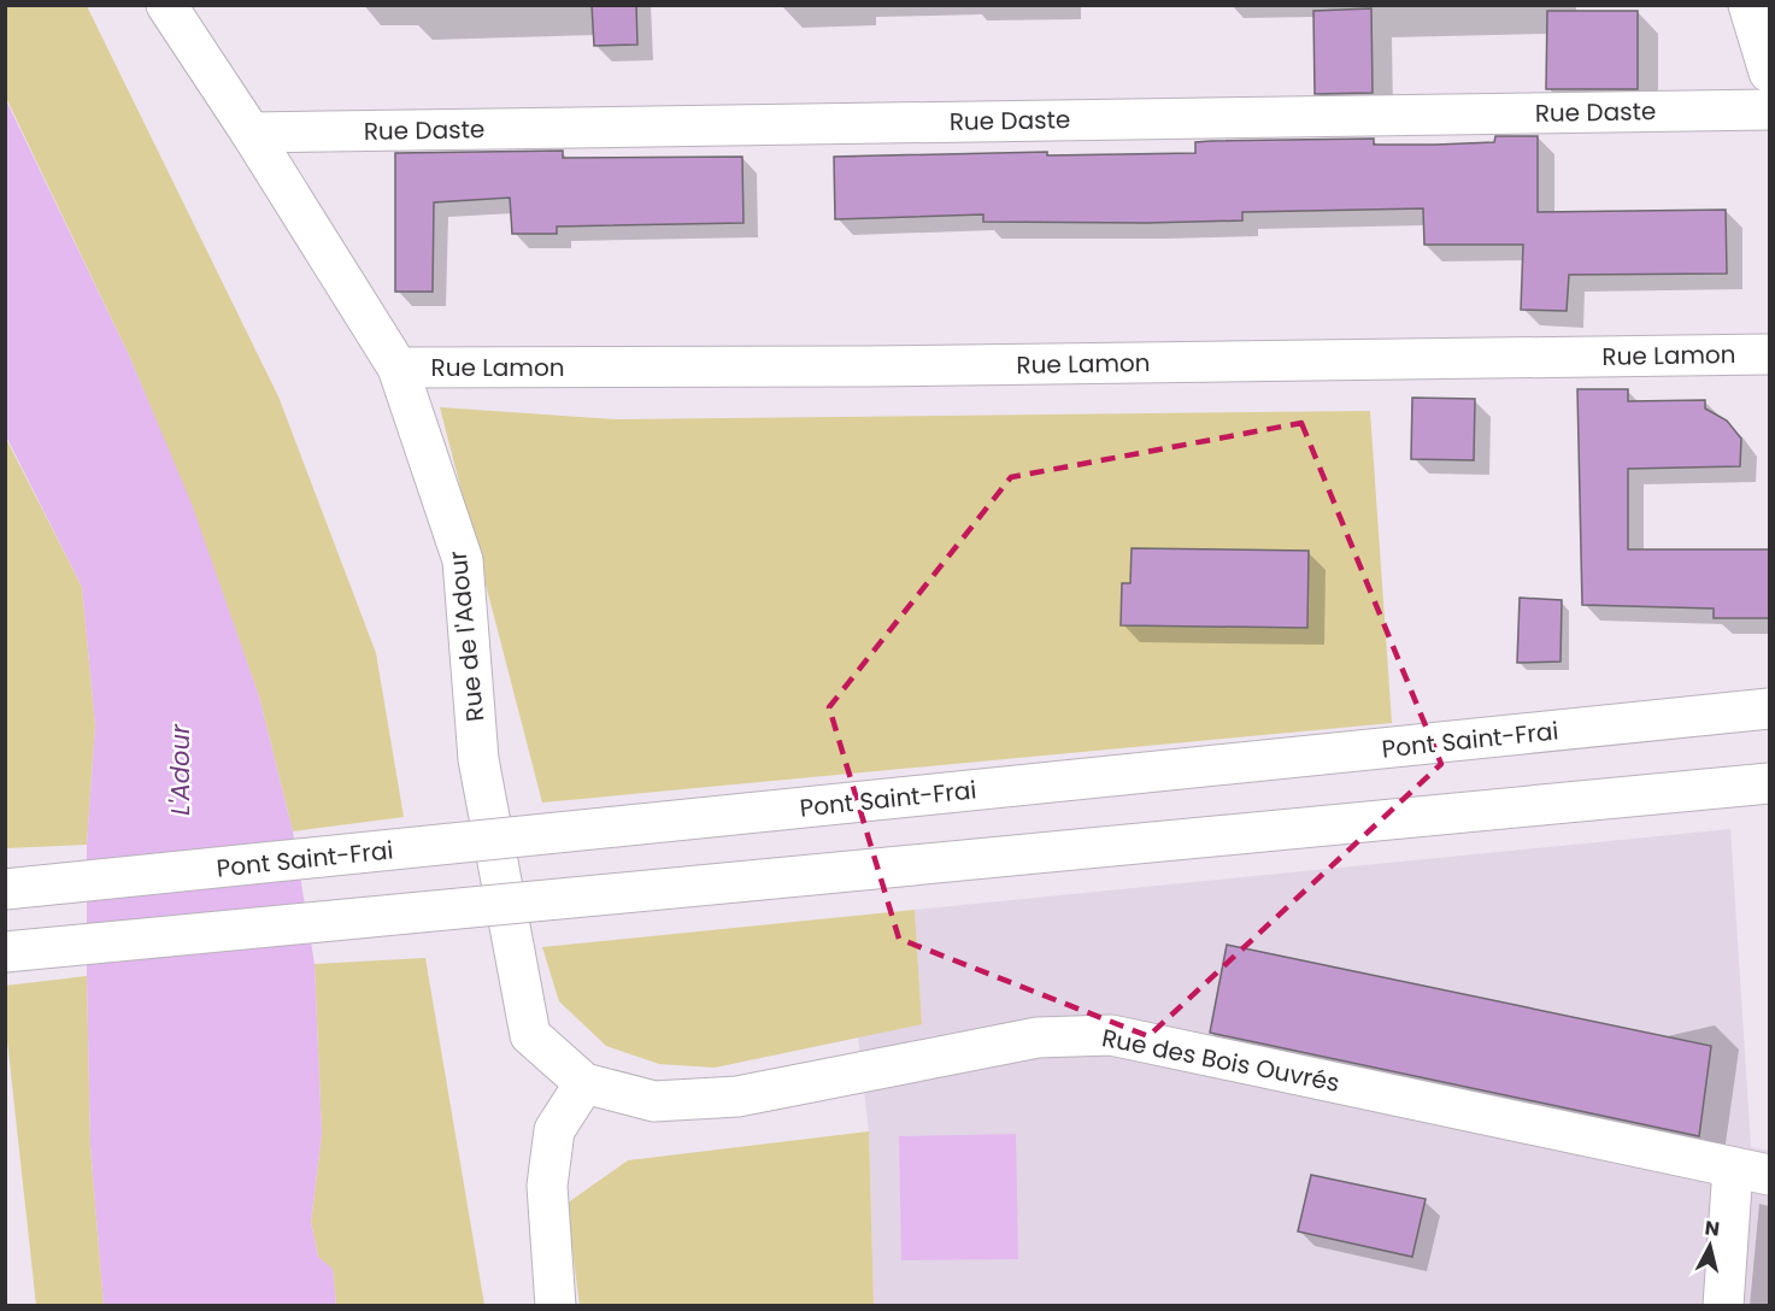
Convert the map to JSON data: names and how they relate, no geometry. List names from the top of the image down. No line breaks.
{"streets":{"street":["Rue Daste","Rue Lamon","Rue de l'Adour","Pont Saint-Frai","Rue des Bois Ouvrés"]},"crossings":[["Rue Daste","Rue de l'Adour"],["Rue Lamon","Rue de l'Adour"],["Rue de l'Adour","Rue des Bois Ouvrés"]],"water":["L'Adour"],"north":"top"}
